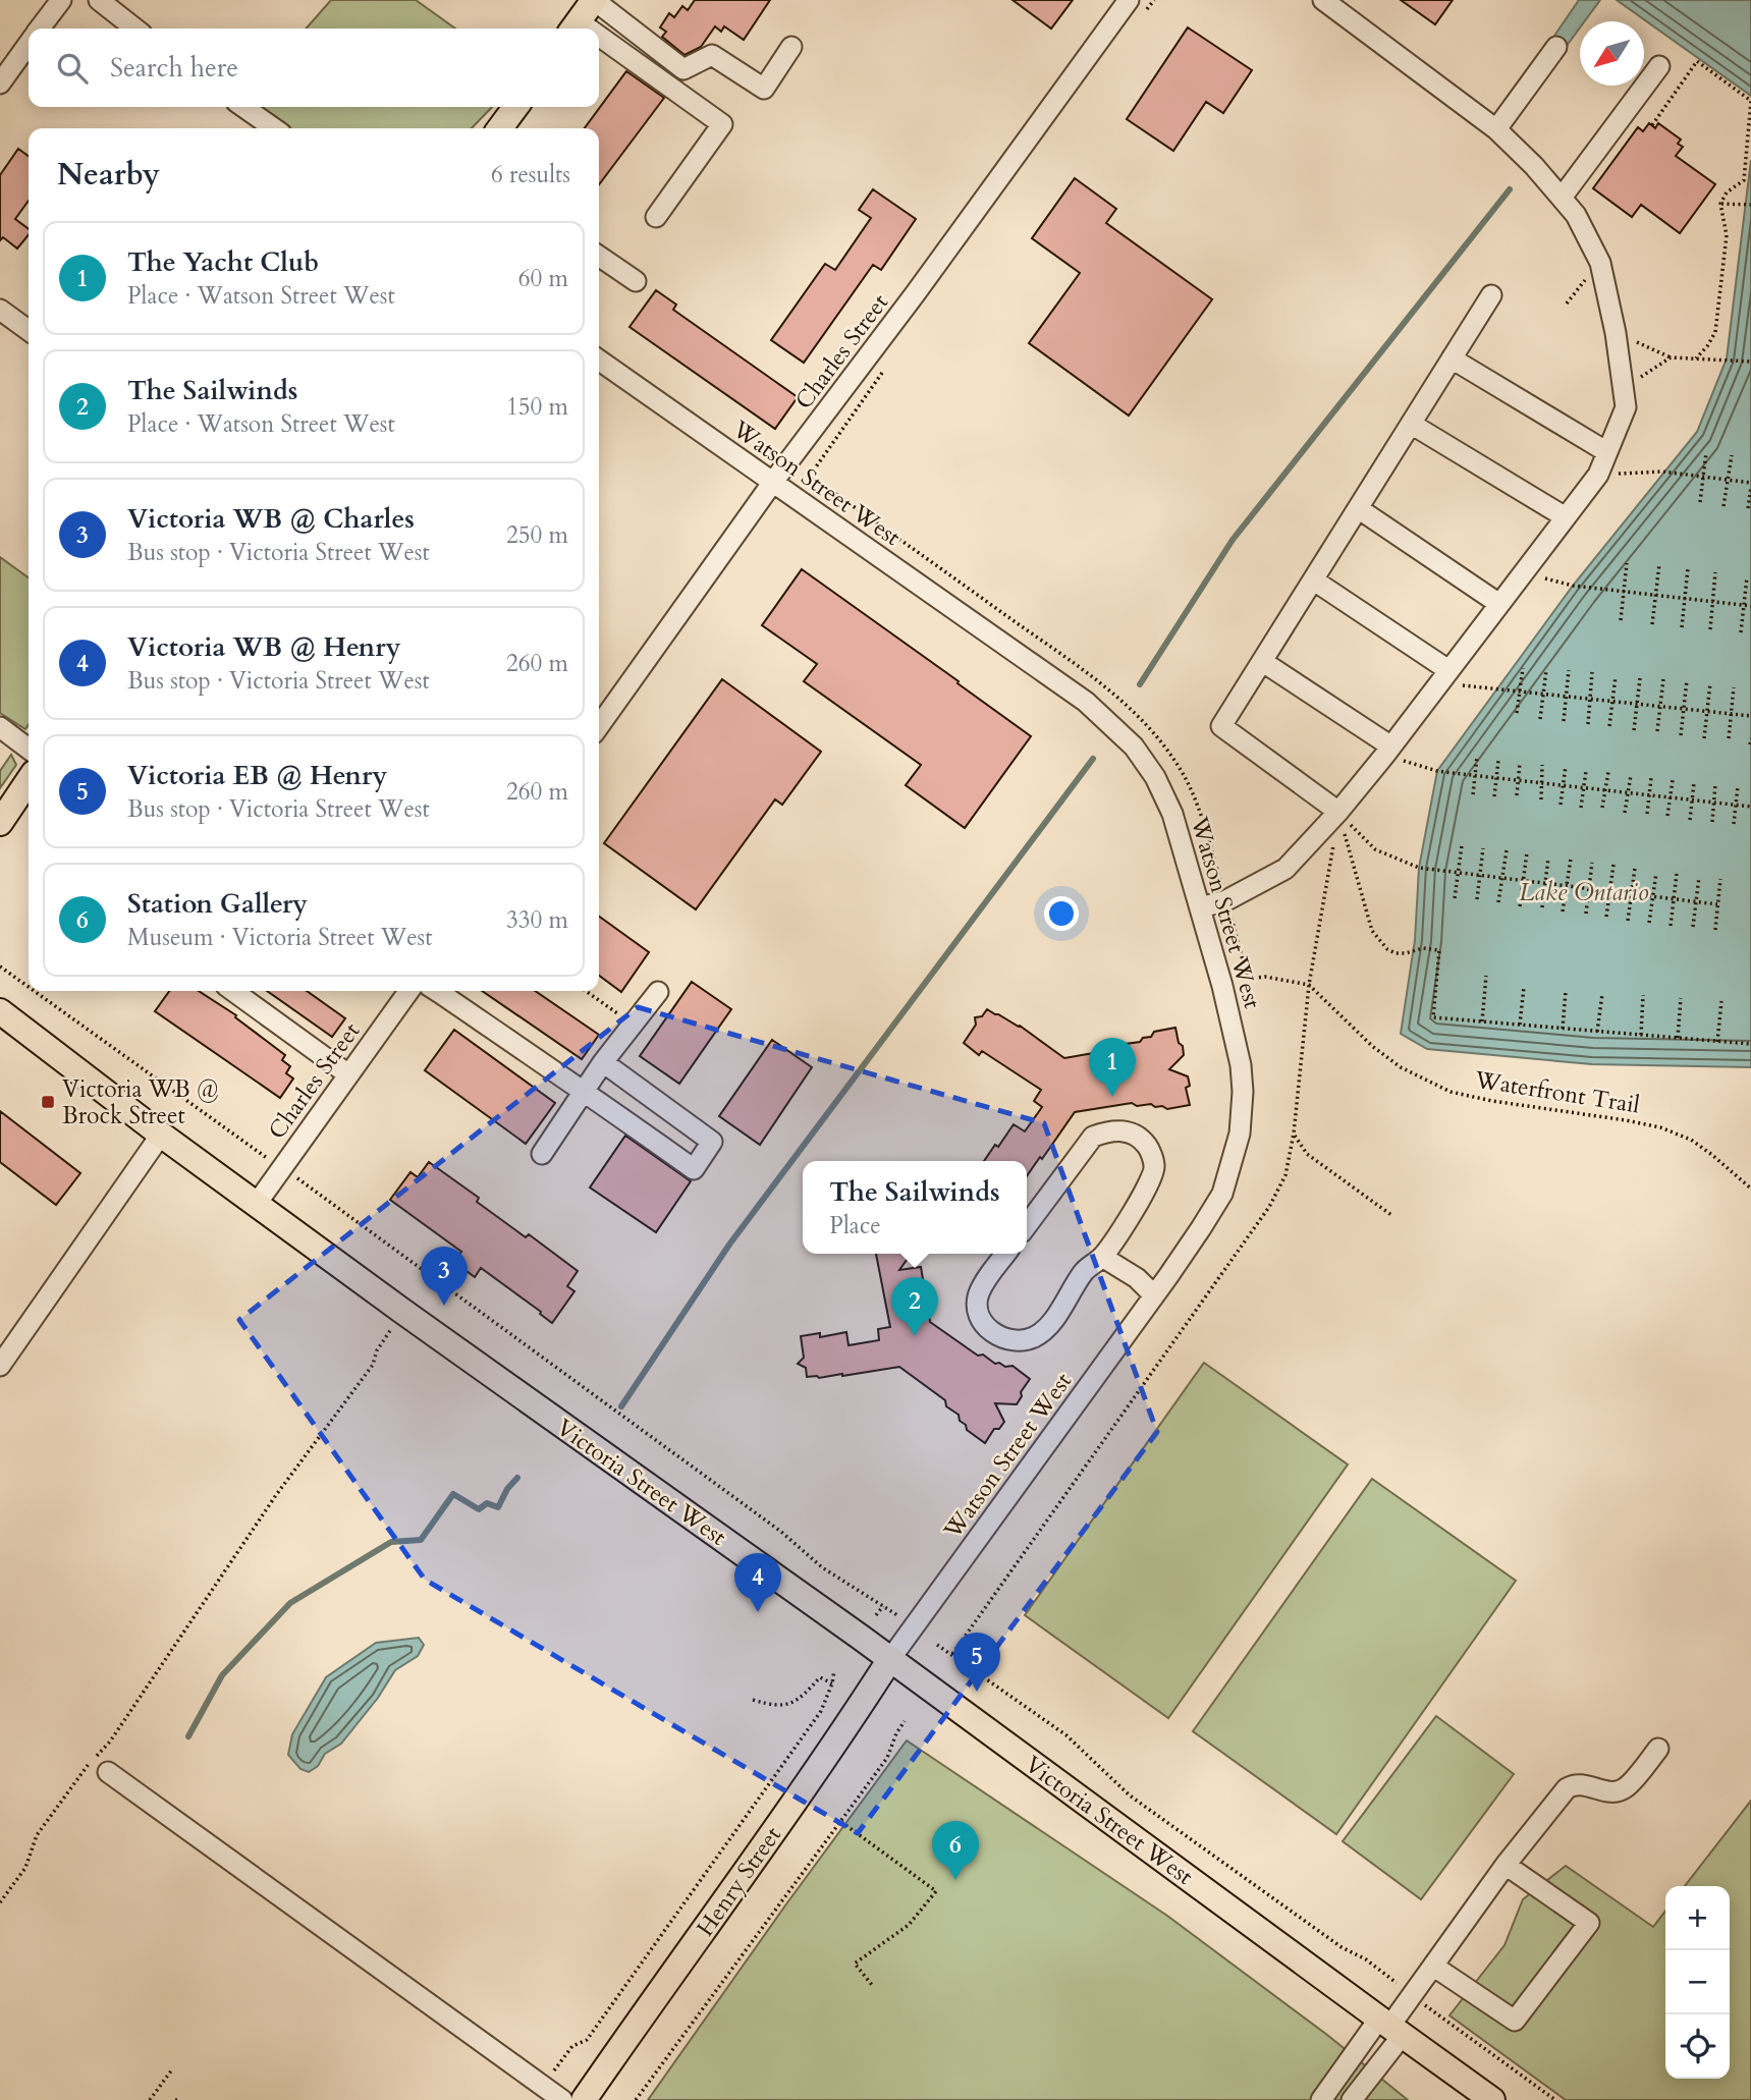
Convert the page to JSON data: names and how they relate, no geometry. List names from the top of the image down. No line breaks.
{"streets":{"main road":["Victoria Street West","Henry Street"],"street":["Charles Street","Watson Street West"],"path":["Waterfront Trail"]},"crossings":[["Charles Street","Watson Street West"],["Charles Street","Victoria Street West"],["Watson Street West","Victoria Street West"],["Watson Street West","Henry Street"],["Victoria Street West","Henry Street"]],"water":["Lake Ontario"],"places":{"transit":["Victoria WB @ Brock Street"]},"north":"bottom left","page":{"search":"Search here","heading":["Nearby","6 results"],"list":[{"mark":"1","name":"The Yacht Club","note":"Place · Watson Street West","value":"60 m"},{"mark":"2","name":"The Sailwinds","note":"Place · Watson Street West","value":"150 m"},{"mark":"3","name":"Victoria WB @ Charles","note":"Bus stop · Victoria Street West","value":"250 m"},{"mark":"4","name":"Victoria WB @ Henry","note":"Bus stop · Victoria Street West","value":"260 m"},{"mark":"5","name":"Victoria EB @ Henry","note":"Bus stop · Victoria Street West","value":"260 m"},{"mark":"6","name":"Station Gallery","note":"Museum · Victoria Street West","value":"330 m"}],"pins":["1","3","2","4","5","6"],"popup":["The Sailwinds","Place"],"map_buttons":["+","−"]}}
